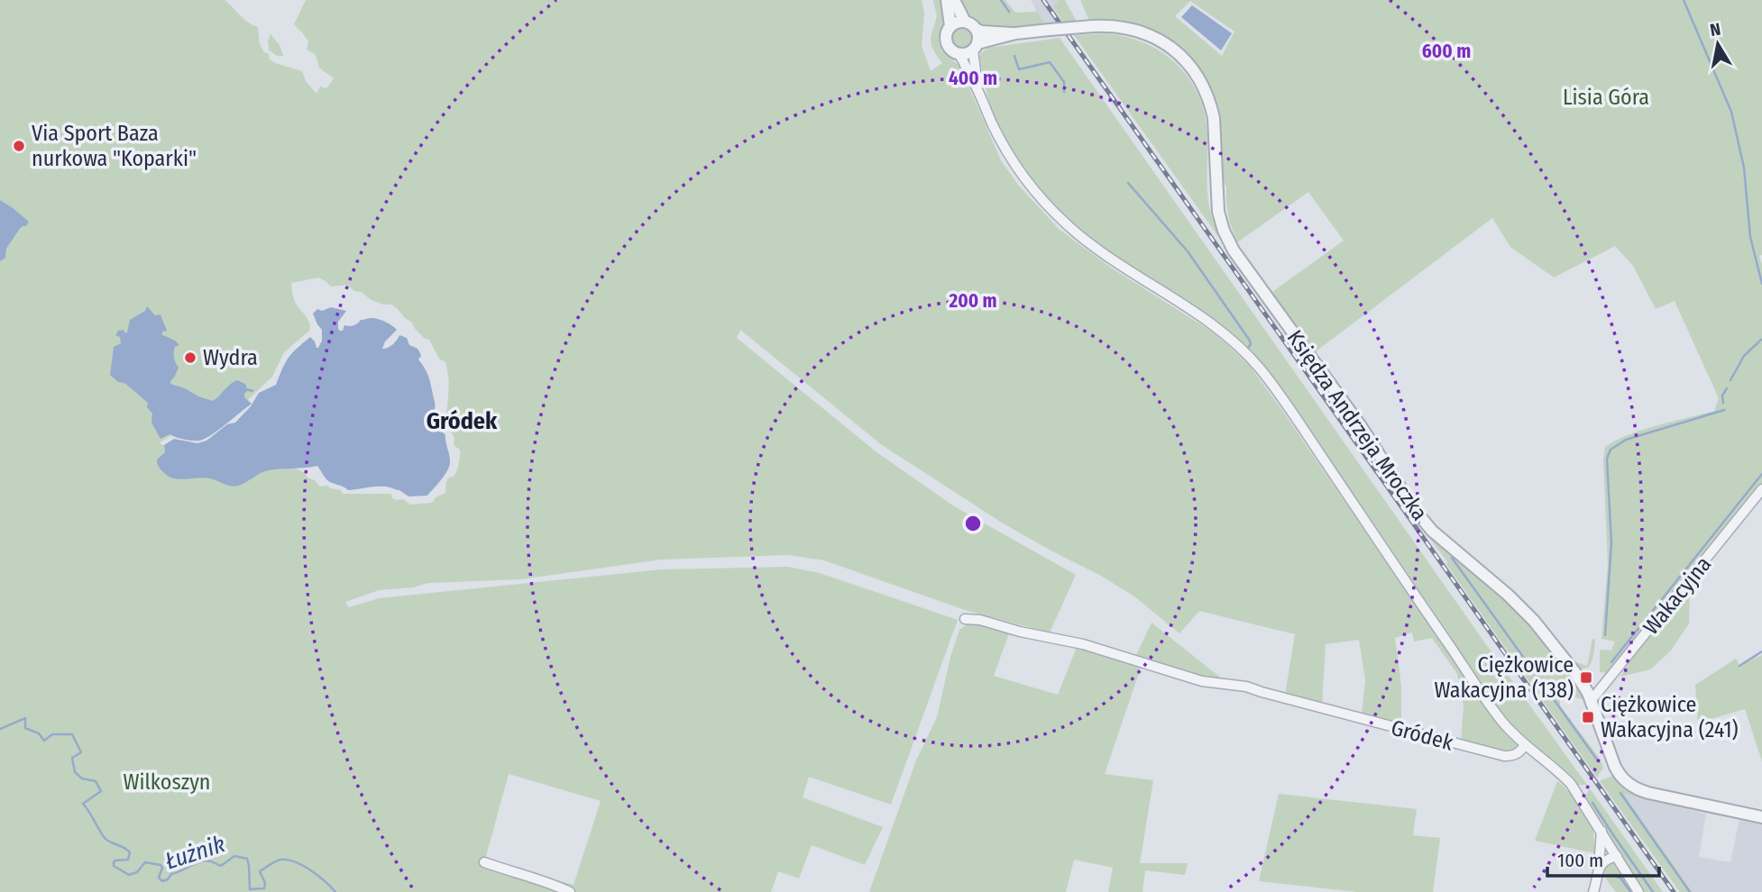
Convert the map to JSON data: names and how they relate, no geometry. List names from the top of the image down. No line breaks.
{"streets":{"street":["Księdza Andrzeja Mroczka","Wakacyjna","Gródek"]},"crossings":[["Księdza Andrzeja Mroczka","Wakacyjna"]],"districts":["Gródek"],"water":["Łużnik"],"parks":["Lisia Góra","Wilkoszyn"],"places":{"other":["Via Sport Baza nurkowa \"Koparki\"","Wydra"],"transit":["Ciężkowice Wakacyjna (138)","Ciężkowice Wakacyjna (241)"]},"scale_bar":"100 m","north":"top","rings":["600 m","400 m","200 m"]}
